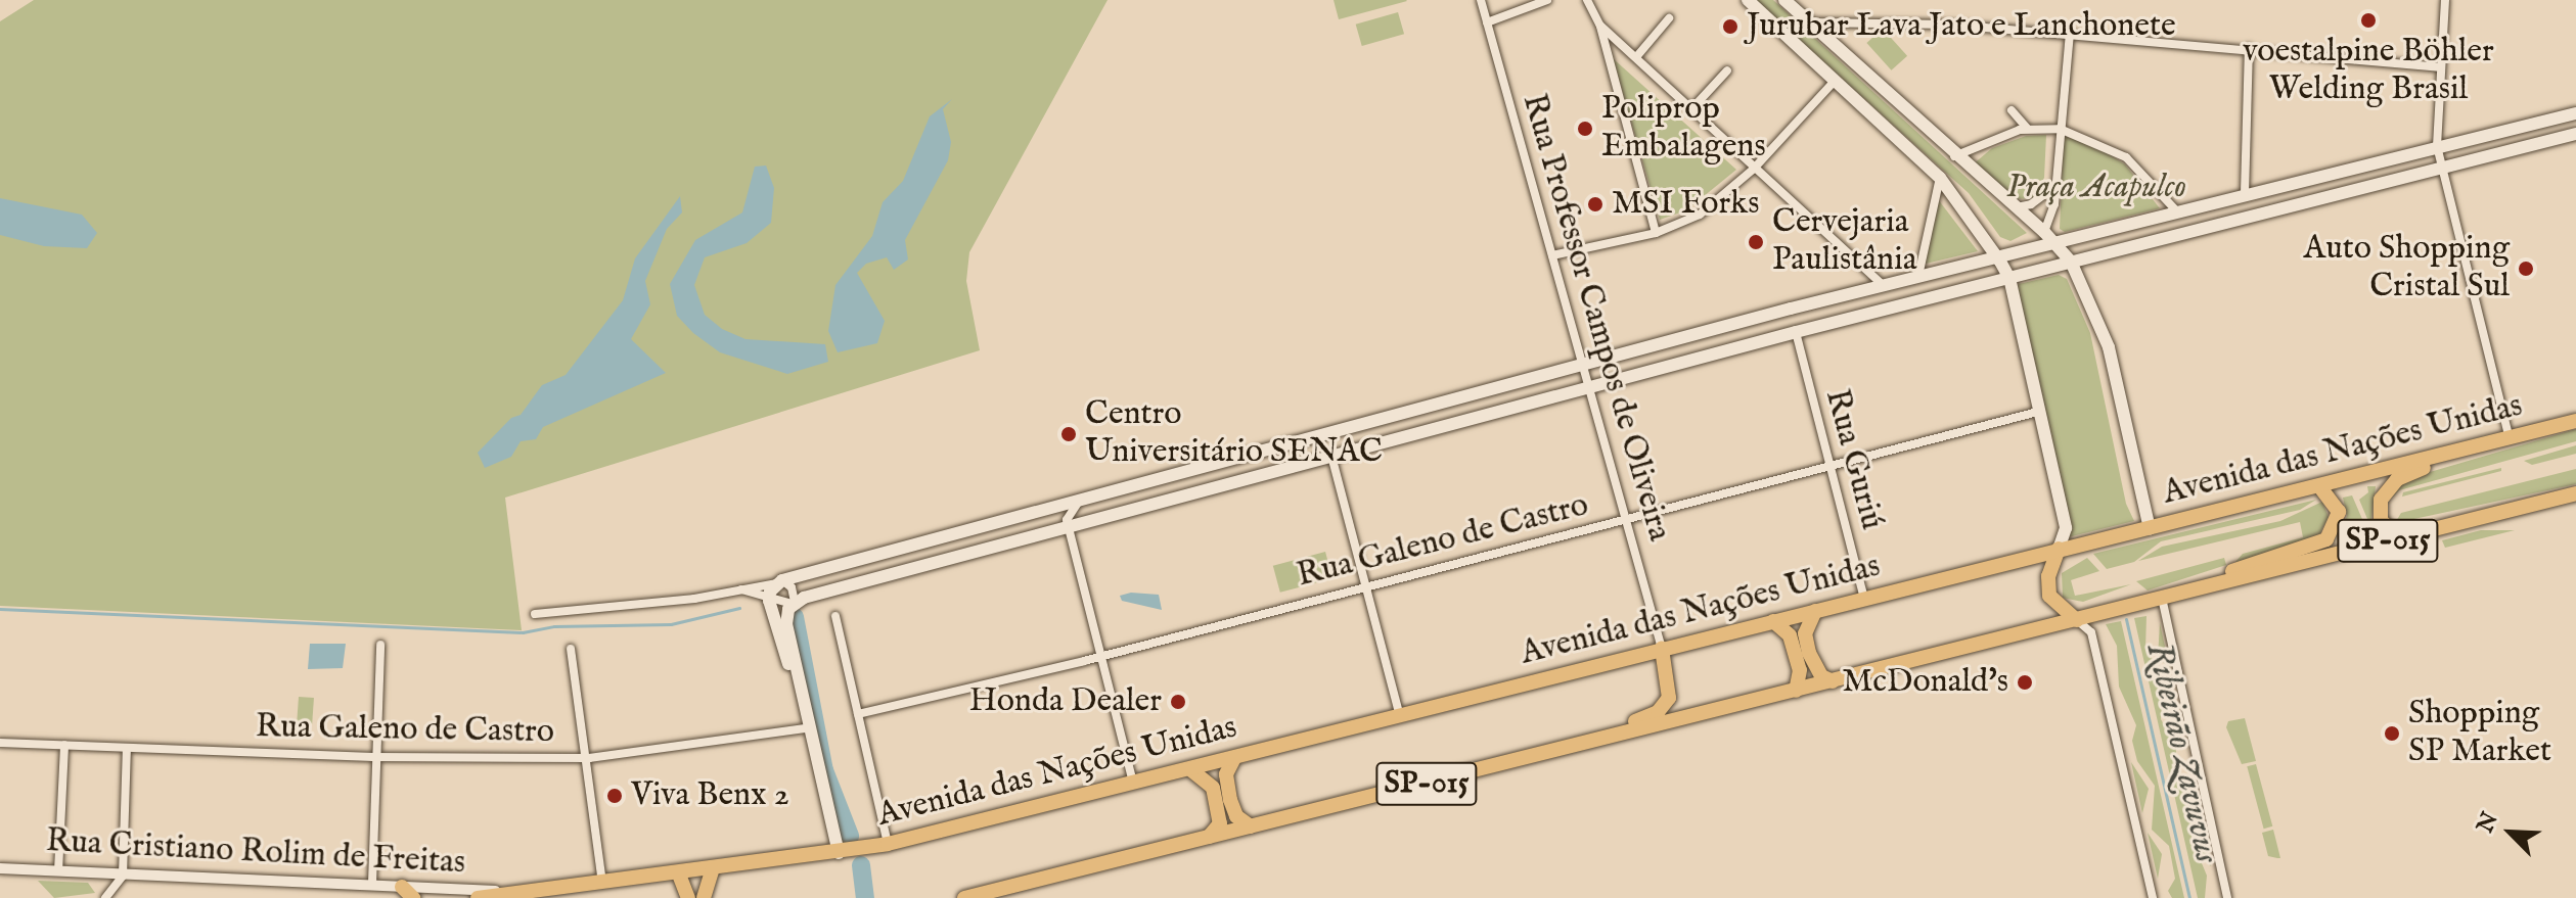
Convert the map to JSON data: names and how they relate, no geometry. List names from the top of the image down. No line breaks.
{"streets":{"highway":["Avenida das Nações Unidas","SP-015"],"street":["Rua Professor Campos de Oliveira","Rua Guriú","Rua Galeno de Castro","Rua Cristiano Rolim de Freitas"]},"crossings":[["Rua Professor Campos de Oliveira","Avenida das Nações Unidas"],["Rua Professor Campos de Oliveira","Rua Galeno de Castro"],["Avenida das Nações Unidas","Rua Guriú"],["Avenida das Nações Unidas","SP-015"],["Rua Guriú","Rua Galeno de Castro"],["SP-015","Rua Cristiano Rolim de Freitas"]],"water":["Ribeirão Zavuvus"],"parks":["Praça Acapulco"],"places":["voestalpine Böhler Welding Brasil","Jurubar Lava Jato e Lanchonete","Poliprop Embalagens","MSI Forks","Cervejaria Paulistânia","Auto Shopping Cristal Sul","Centro Universitário SENAC","McDonald's","Honda Dealer","Shopping SP Market","Viva Benx 2"],"north":"top left"}
